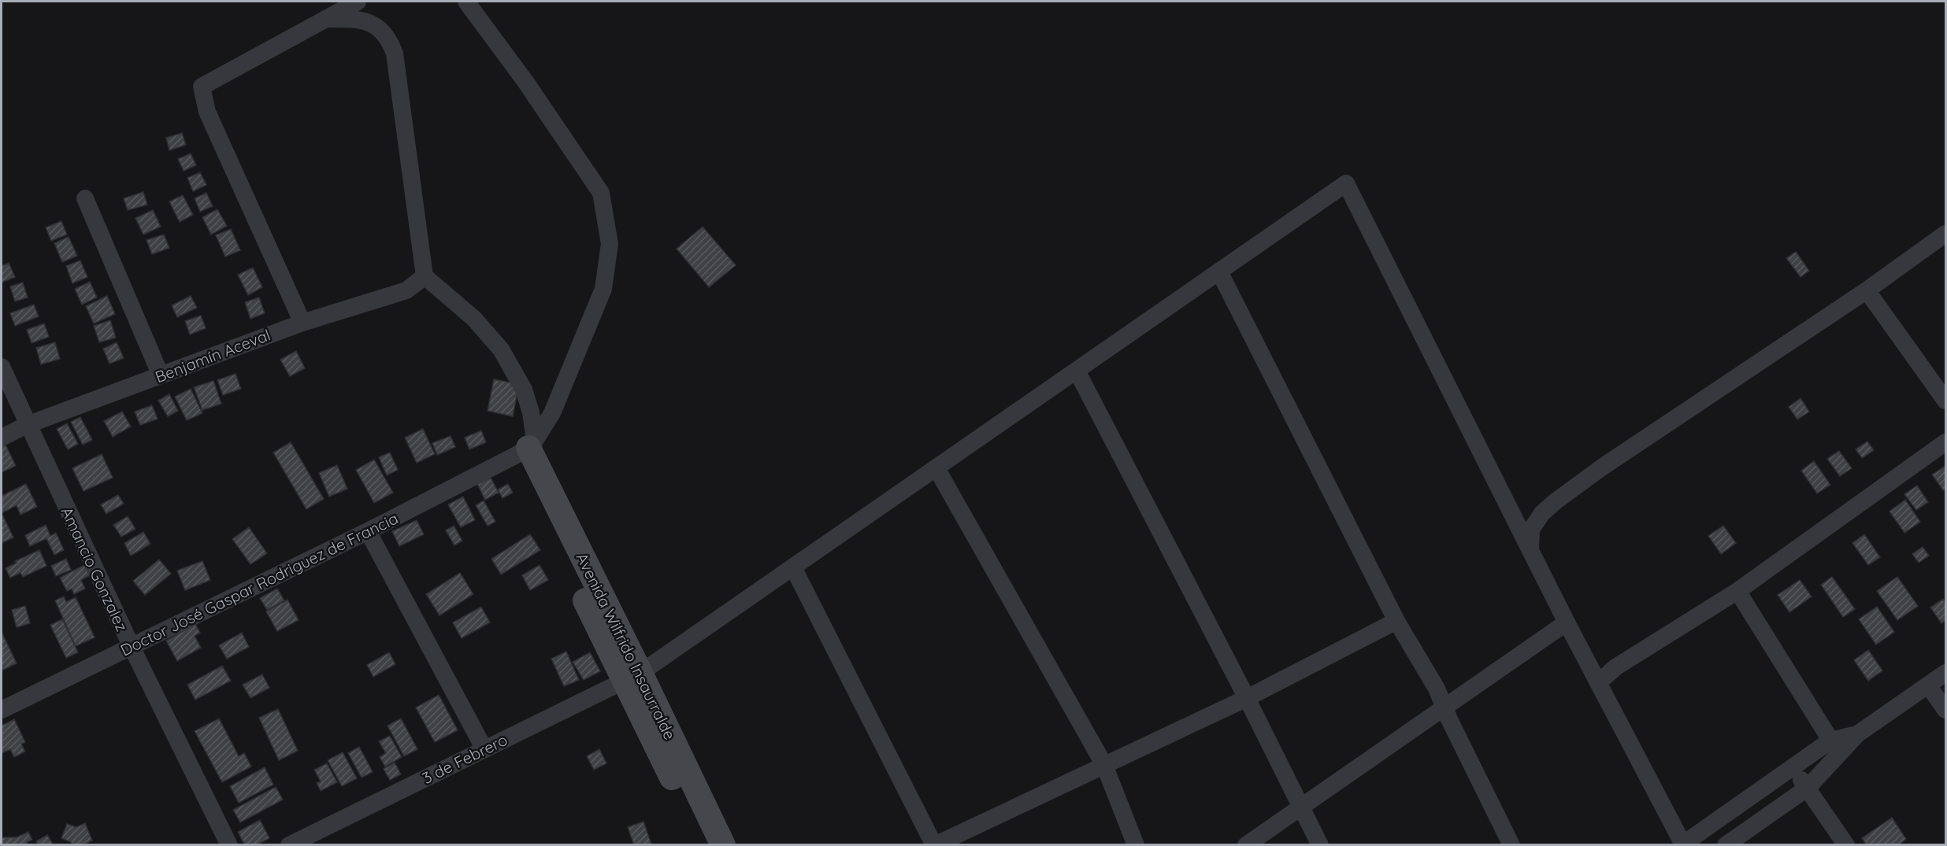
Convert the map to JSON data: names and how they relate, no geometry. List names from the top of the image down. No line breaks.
{"streets":{"street":["Benjamín Aceval","Amancio Gonzalez","Doctor José Gaspar Rodriguez de Francia","Avenida Wilfrido Insaurralde","3 de Febrero"]},"crossings":[["Benjamín Aceval","Amancio Gonzalez"],["Amancio Gonzalez","Doctor José Gaspar Rodriguez de Francia"],["Doctor José Gaspar Rodriguez de Francia","Avenida Wilfrido Insaurralde"],["Avenida Wilfrido Insaurralde","3 de Febrero"]]}
